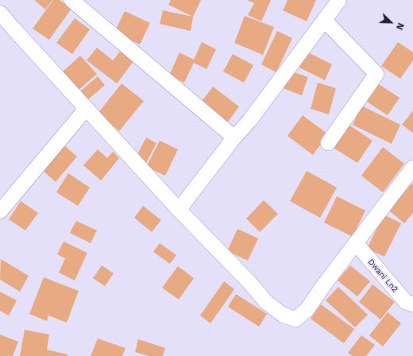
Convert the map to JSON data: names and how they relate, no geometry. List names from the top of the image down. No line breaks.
{"streets":{"street":["Dwani Ln2"]},"north":"bottom right"}
